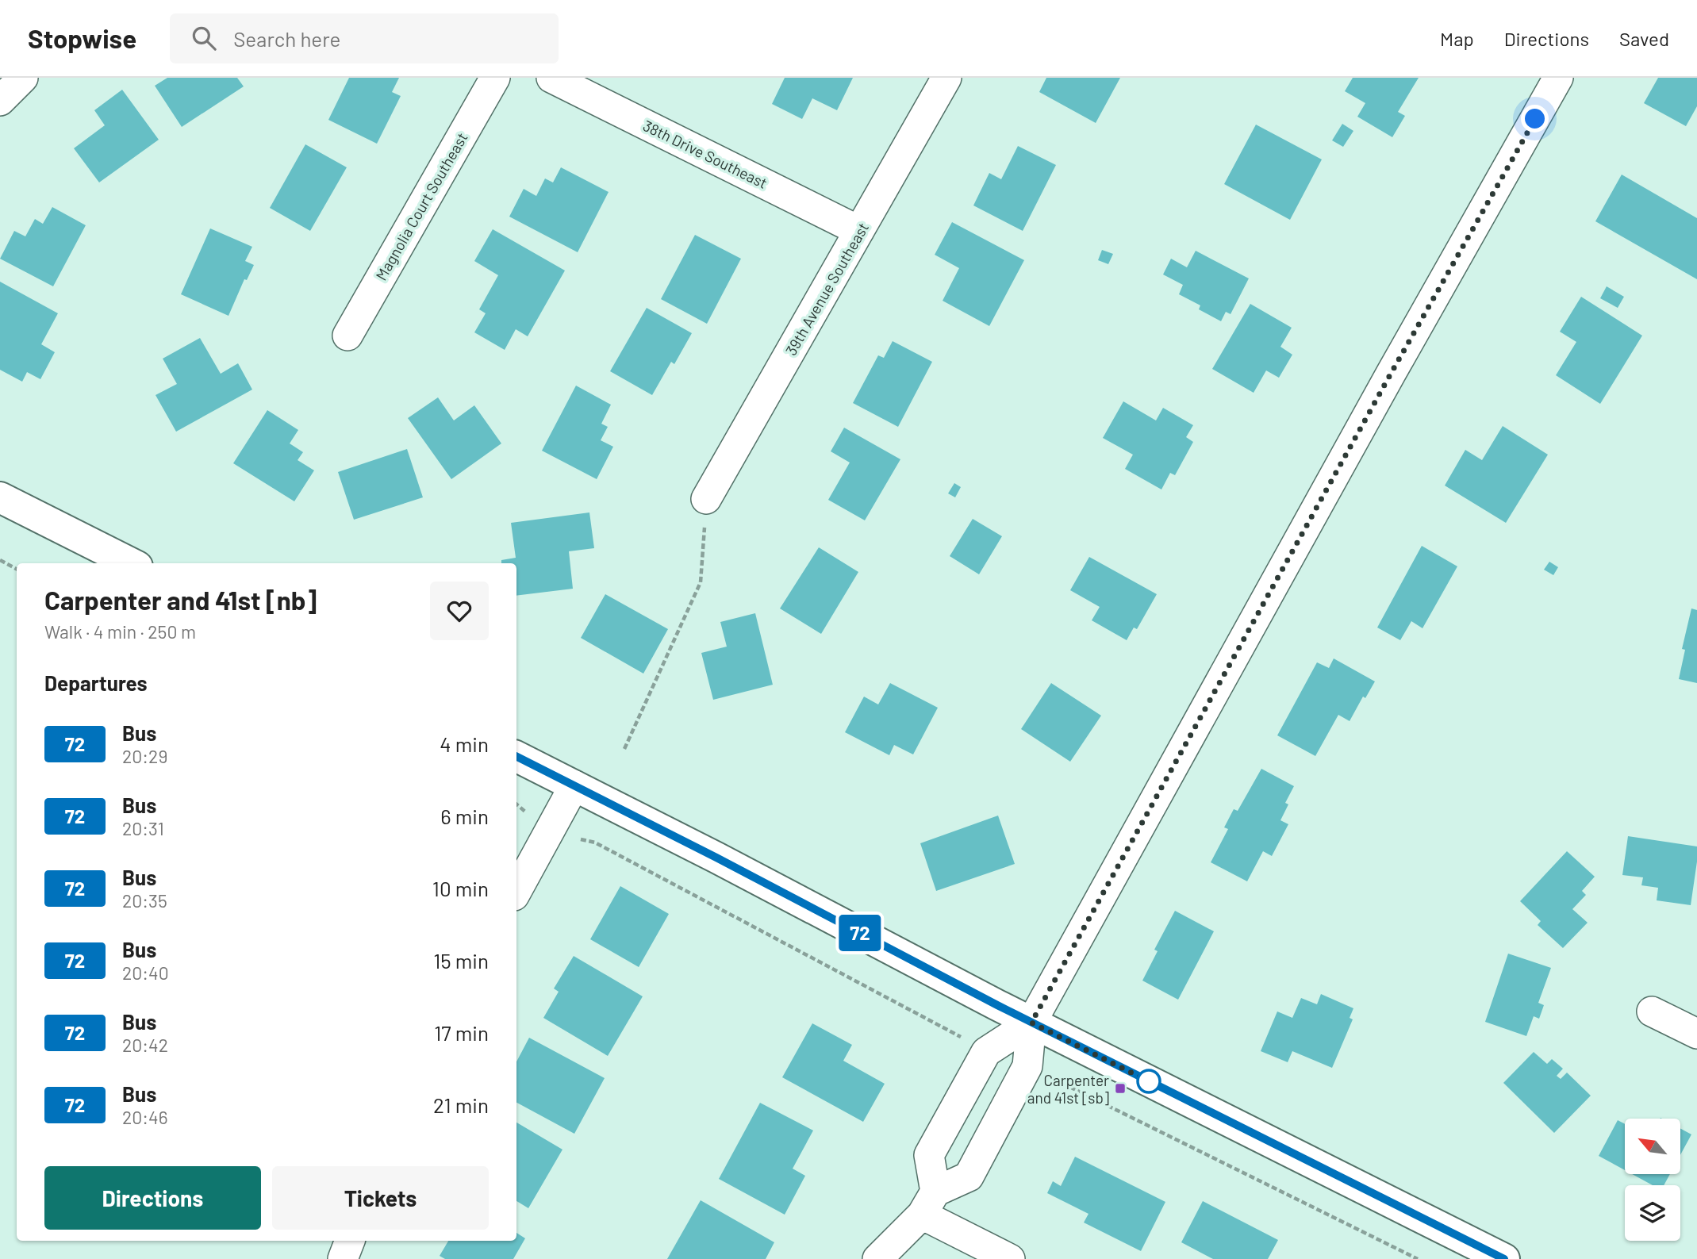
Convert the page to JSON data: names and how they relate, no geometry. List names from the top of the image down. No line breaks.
{"streets":{"street":["38th Drive Southeast","Magnolia Court Southeast","39th Avenue Southeast"]},"crossings":[["38th Drive Southeast","39th Avenue Southeast"]],"places":{"transit":["Carpenter and 41st [sb]"]},"lines":["bus line 72"],"north":"top left","page":{"header":"Stopwise","search":"Search here","nav":["Map","Directions","Saved"],"on_map":"72","heading":[["Carpenter and 41st [nb]","Walk · 4 min · 250 m"],"Departures"],"list":[{"mark":"72","name":"Bus","note":"20:29","value":"4 min"},{"mark":"72","name":"Bus","note":"20:31","value":"6 min"},{"mark":"72","name":"Bus","note":"20:35","value":"10 min"},{"mark":"72","name":"Bus","note":"20:40","value":"15 min"},{"mark":"72","name":"Bus","note":"20:42","value":"17 min"},{"mark":"72","name":"Bus","note":"20:46","value":"21 min"}],"buttons":["Directions","Tickets"]}}
